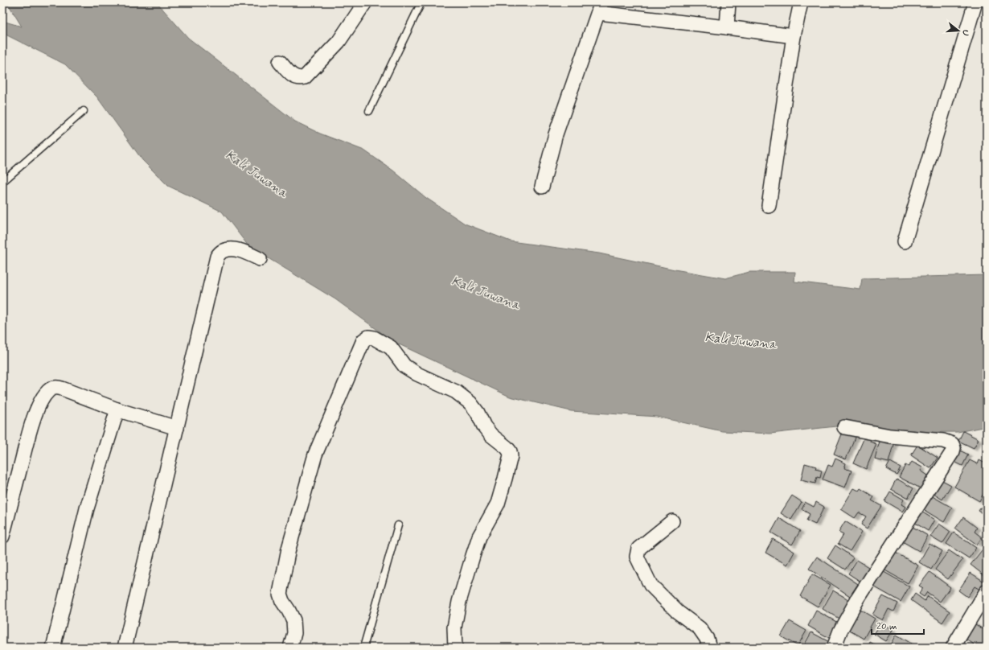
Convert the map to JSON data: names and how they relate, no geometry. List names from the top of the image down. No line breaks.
{"water":["Kali Juwana"],"scale_bar":"20 m","north":"right"}
